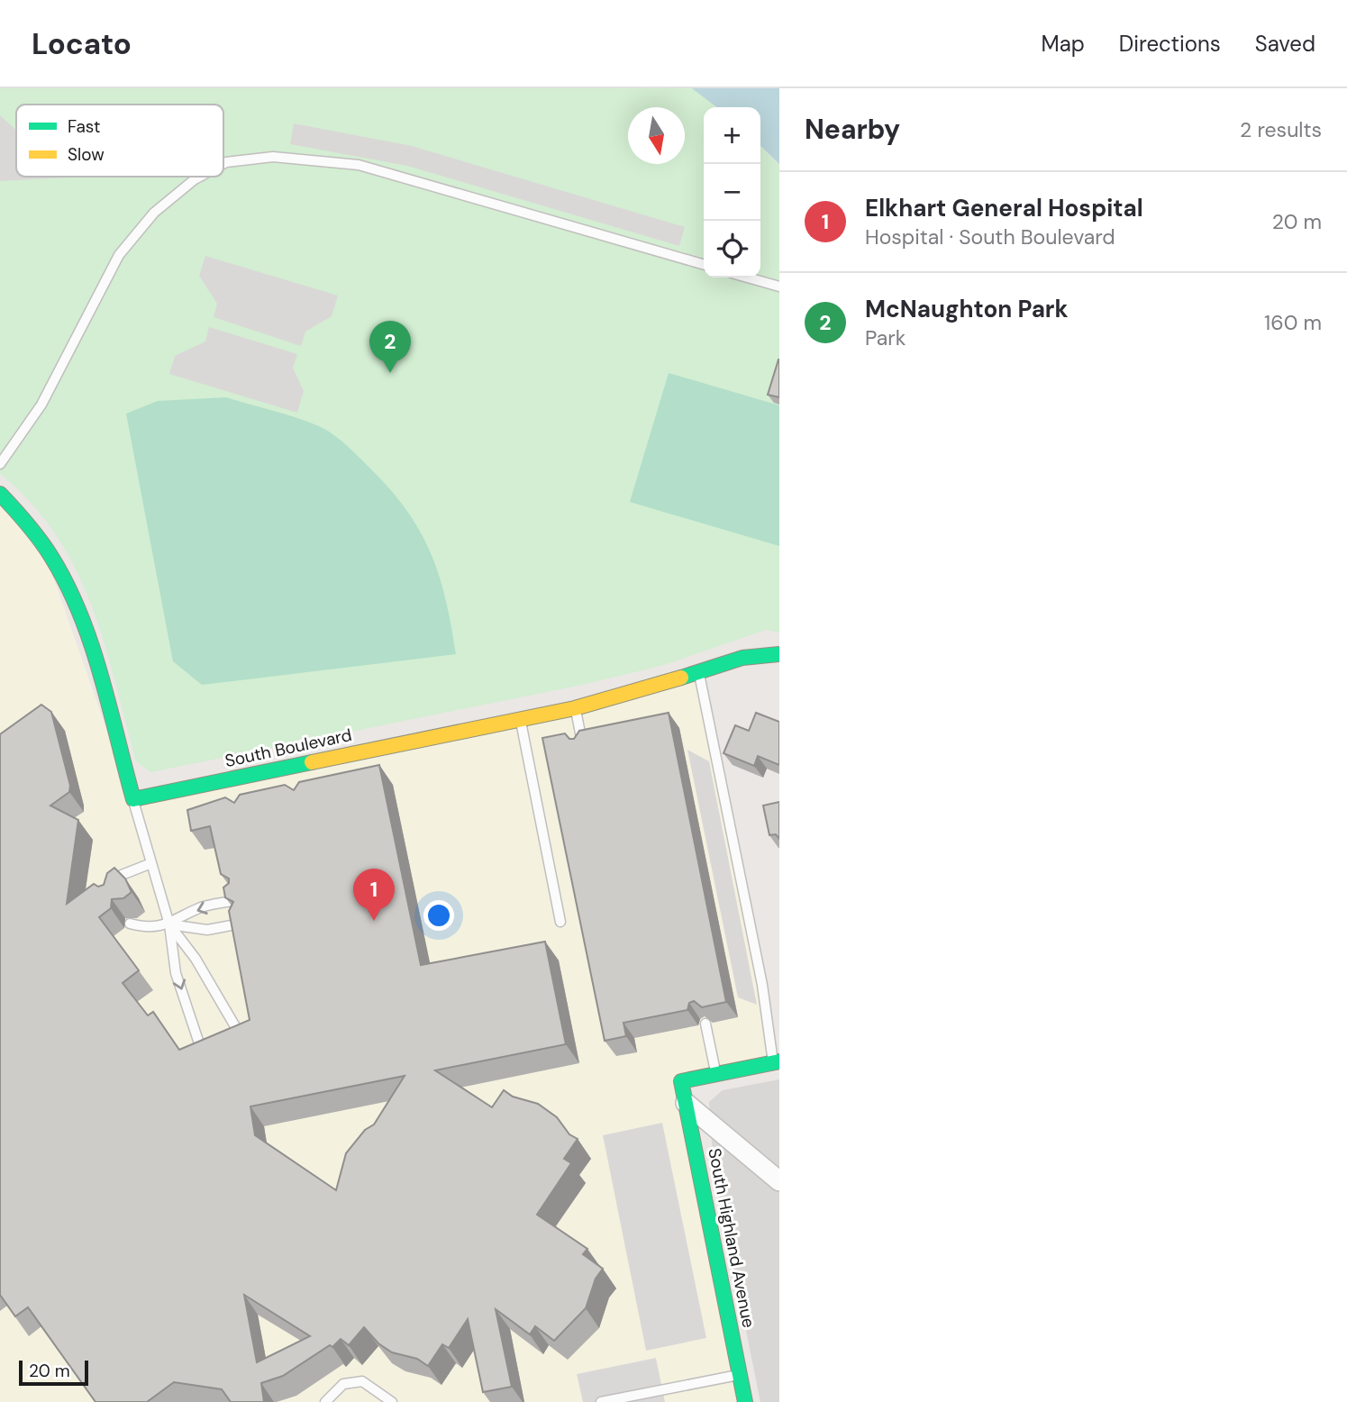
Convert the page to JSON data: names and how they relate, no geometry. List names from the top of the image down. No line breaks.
{"streets":{"street":["South Boulevard","South Highland Avenue"]},"legend":["Fast","Slow"],"scale_bar":"20 m","north":"bottom","page":{"header":"Locato","nav":["Map","Directions","Saved"],"heading":["Nearby","2 results"],"map_buttons":["+","−"],"list":[{"mark":"1","name":"Elkhart General Hospital","note":"Hospital · South Boulevard","value":"20 m"},{"mark":"2","name":"McNaughton Park","note":"Park","value":"160 m"}],"pins":["2","1"],"scale":"20 m"}}
